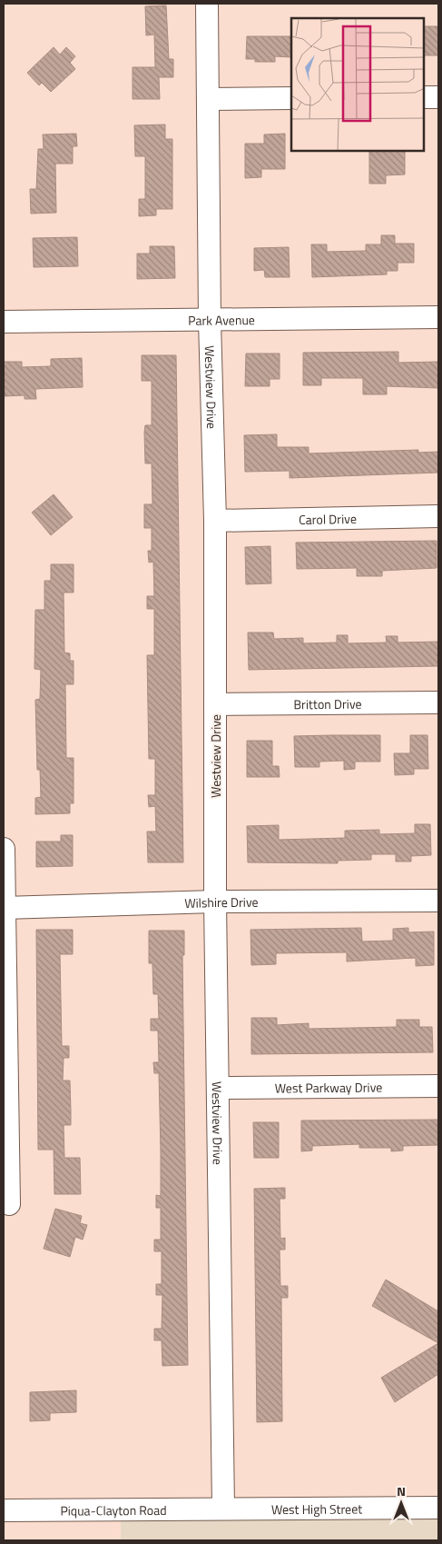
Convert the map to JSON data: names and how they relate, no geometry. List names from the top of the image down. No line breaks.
{"streets":{"street":["Park Avenue","Westview Drive","Carol Drive","Britton Drive","Wilshire Drive","West Parkway Drive","West High Street","Piqua-Clayton Road"]},"crossings":[["Park Avenue","Westview Drive"],["Westview Drive","Carol Drive"],["Westview Drive","Britton Drive"],["Westview Drive","Wilshire Drive"],["Westview Drive","West Parkway Drive"],["Westview Drive","West High Street"],["Westview Drive","Piqua-Clayton Road"],["West High Street","Piqua-Clayton Road"]],"north":"top"}
